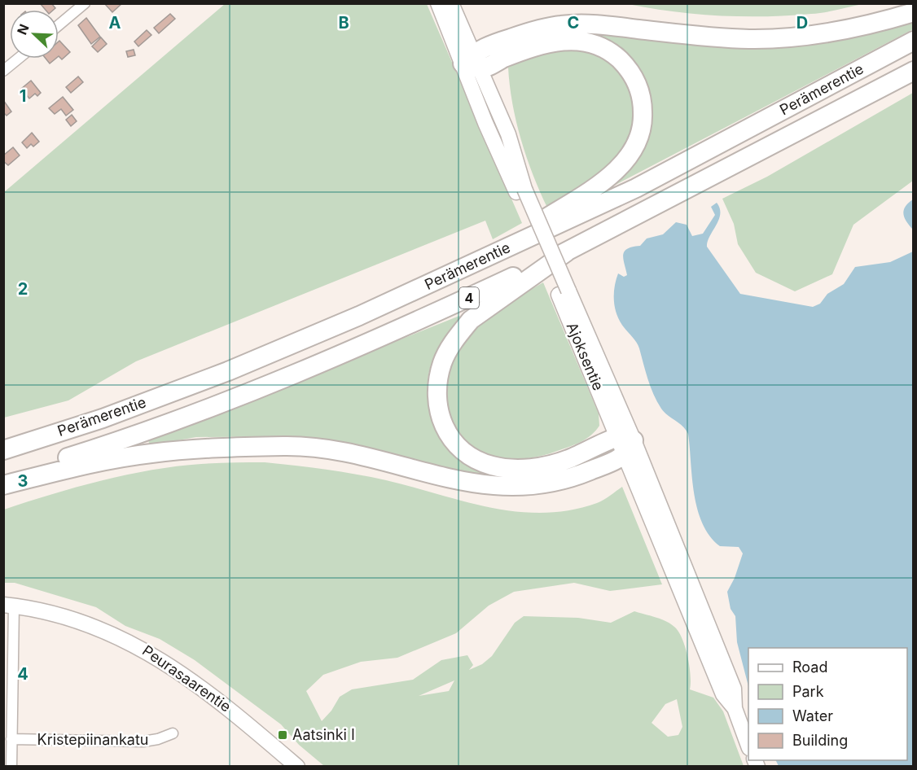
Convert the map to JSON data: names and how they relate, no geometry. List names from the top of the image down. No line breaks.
{"streets":{"highway":["Perämerentie","4"],"main road":["Ajoksentie","Peurasaarentie"],"street":["Kristepiinankatu"]},"places":{"transit":["Aatsinki I"]},"legend":["Road","Park","Water","Building"],"north":"top left","grid":{"columns":["A","B","C","D"],"rows":["1","2","3","4"]}}
